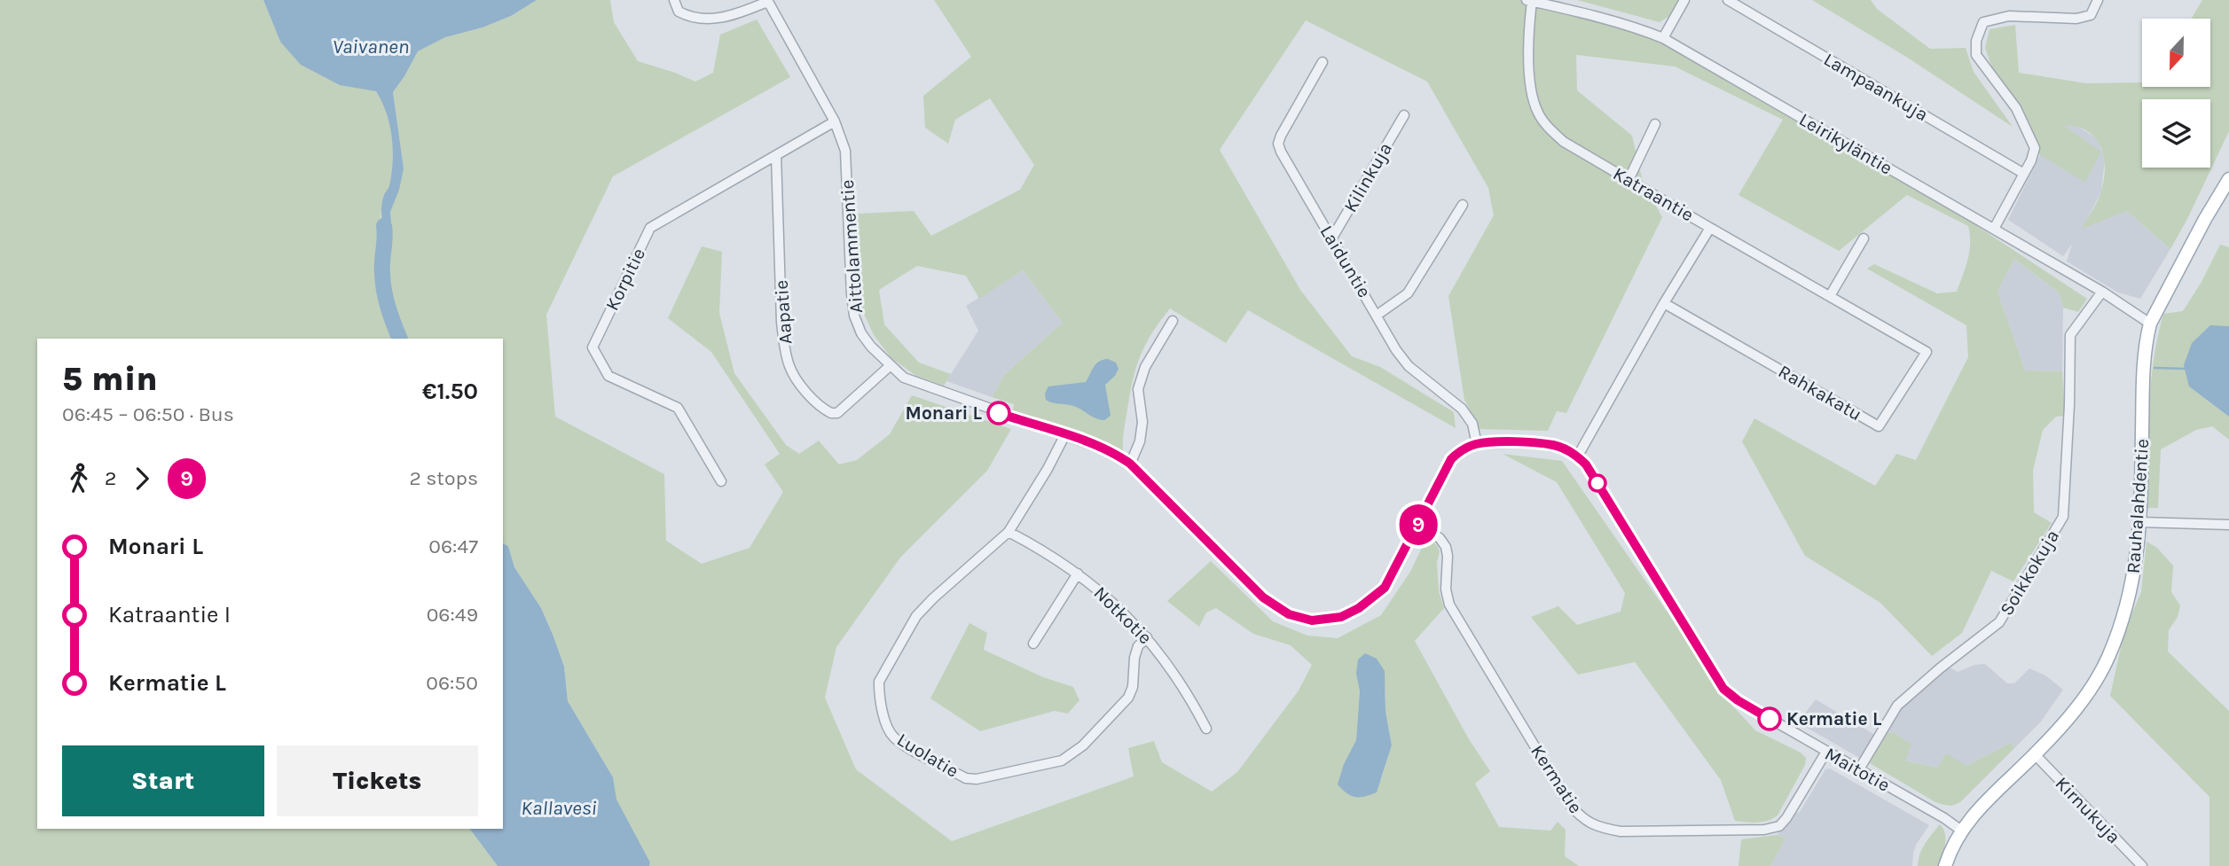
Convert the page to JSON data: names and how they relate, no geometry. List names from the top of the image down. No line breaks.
{"streets":{"main road":["Rauhalahdentie"],"street":["Lampaankuja","Leirikyläntie","Kilinkuja","Katraantie","Aittolammentie","Laiduntie","Korpitie","Aapatie","Rahkakatu","Soikkokuja","Notkotie","Luolatie","Maitotie","Kermatie","Kirnukuja"]},"crossings":[["Leirikyläntie","Katraantie"],["Leirikyläntie","Rauhalahdentie"],["Leirikyläntie","Soikkokuja"],["Kilinkuja","Laiduntie"],["Katraantie","Rahkakatu"],["Katraantie","Maitotie"],["Aittolammentie","Laiduntie"],["Aittolammentie","Korpitie"],["Aittolammentie","Aapatie"],["Aittolammentie","Luolatie"],["Aittolammentie","Kermatie"],["Korpitie","Aapatie"],["Rauhalahdentie","Maitotie"],["Rauhalahdentie","Kirnukuja"],["Soikkokuja","Maitotie"],["Notkotie","Luolatie"],["Maitotie","Kermatie"]],"water":["Vaivanen","Kallavesi"],"places":["Monari L","Kermatie L"],"lines":["bus line 9"],"north":"bottom","page":{"on_map":"9","heading":["5 min","06:45 – 06:50 · Bus","€1.50"],"legs":["2","9","2 stops"],"list":[{"name":"Monari L","value":"06:47"},{"name":"Katraantie I","value":"06:49"},{"name":"Kermatie L","value":"06:50"}],"buttons":["Start","Tickets"]}}
